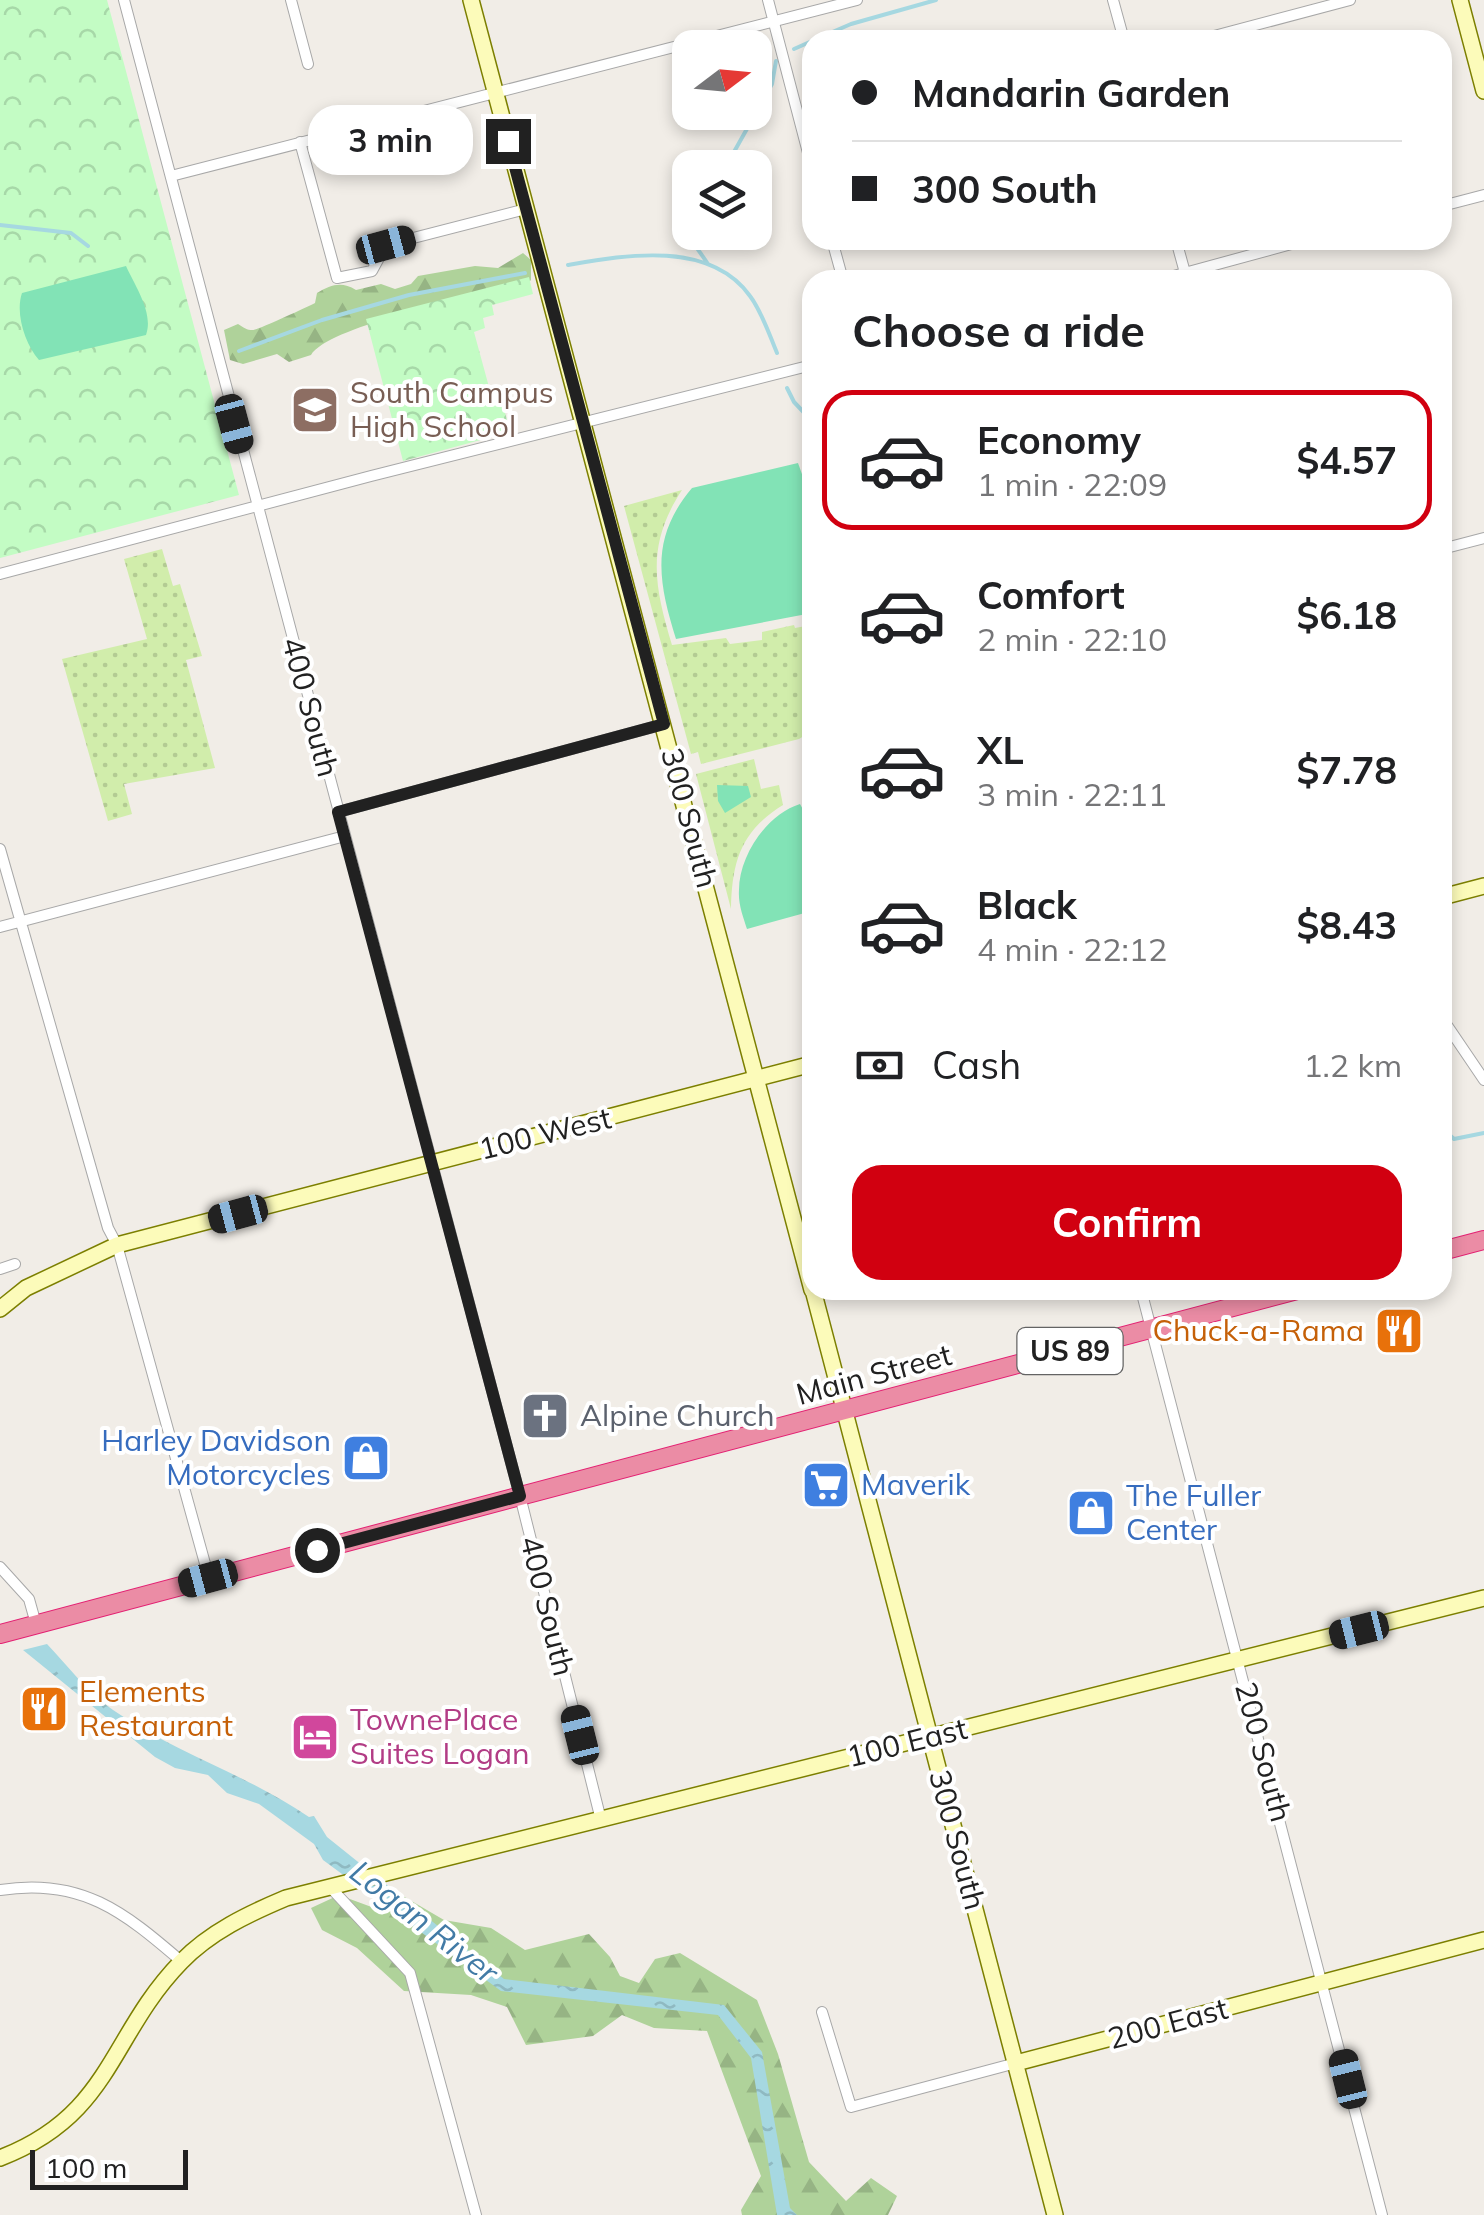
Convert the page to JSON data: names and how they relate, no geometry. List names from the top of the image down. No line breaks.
{"streets":{"highway":["US 89","Main Street"],"street":["400 South","300 South","100 West","100 East","200 South","200 East"]},"crossings":[["400 South","100 West"],["400 South","Main Street"],["400 South","100 East"],["300 South","100 West"],["300 South","Main Street"],["300 South","100 East"],["300 South","200 East"],["Main Street","200 South"],["100 East","200 South"],["200 South","200 East"]],"water":["Logan River"],"places":{"school or university":["South Campus High School"],"restaurant":["Chuck-a-Rama","Elements Restaurant"],"church":["Alpine Church"],"shop":["Harley Davidson Motorcycles","The Fuller Center"],"supermarket":["Maverik"],"hotel":["TownePlace Suites Logan"]},"scale_bar":"100 m","north":"right","page":{"banner":["Mandarin Garden","300 South"],"bubble":"3 min","heading":"Choose a ride","list":[{"name":"Economy","note":"1 min · 22:09","value":"$4.57"},{"name":"Comfort","note":"2 min · 22:10","value":"$6.18"},{"name":"XL","note":"3 min · 22:11","value":"$7.78"},{"name":"Black","note":"4 min · 22:12","value":"$8.43"}],"pay":["Cash","1.2 km"],"buttons":"Confirm","scale":"100 m"}}
